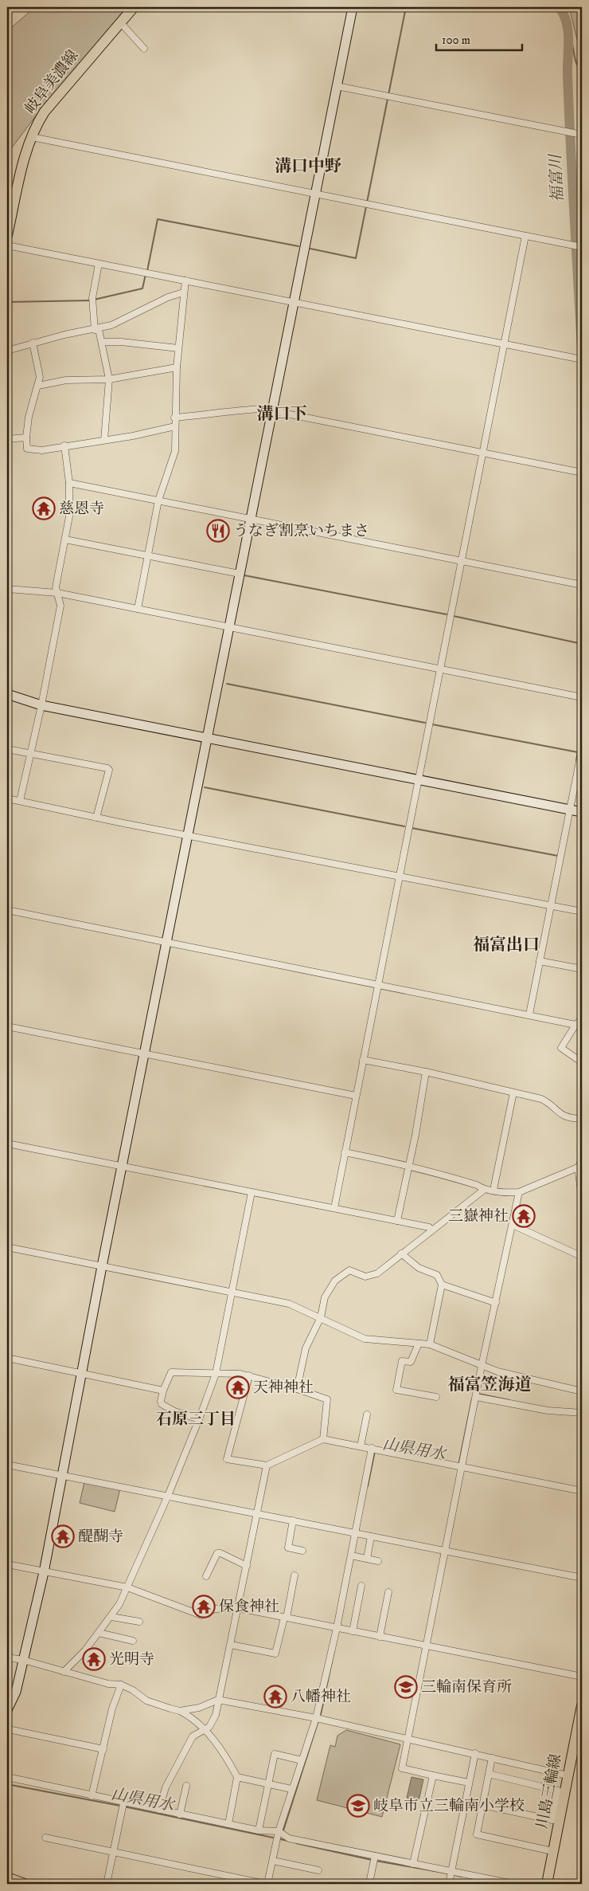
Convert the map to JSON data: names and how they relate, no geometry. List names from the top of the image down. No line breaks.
{"streets":{"main road":["岐阜美濃線","川島三輪線"]},"districts":["溝口中野","溝口下","福富出口","福富笠海道","石原三丁目"],"water":["福富川","山県用水"],"places":{"temple":["慈恩寺","三嶽神社","天神神社","醍醐寺","保食神社","光明寺","八幡神社"],"restaurant":["うなぎ割烹いちまさ"],"school or university":["三輪南保育所","岐阜市立三輪南小学校"]},"scale_bar":"100 m"}
